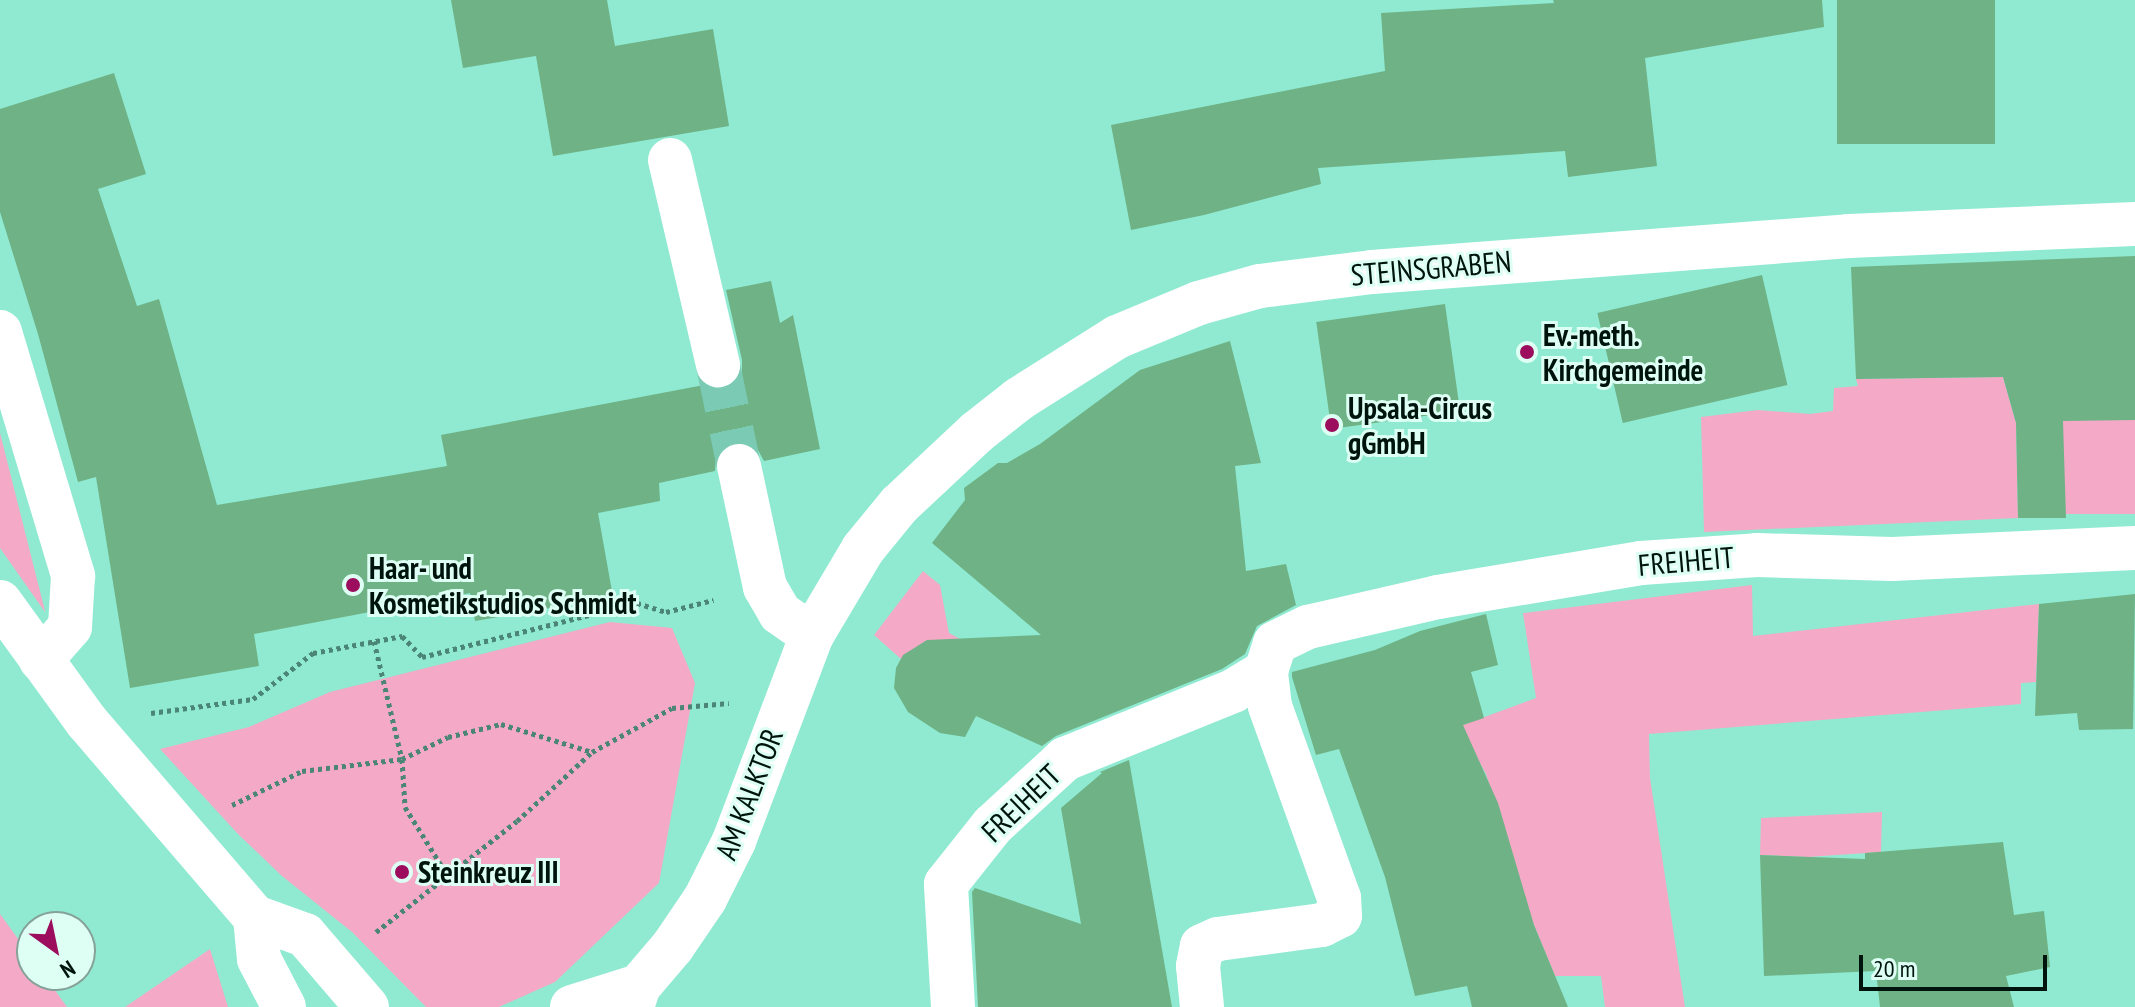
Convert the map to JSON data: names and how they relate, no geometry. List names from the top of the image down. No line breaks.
{"streets":{"street":["STEINSGRABEN","FREIHEIT","AM KALKTOR"]},"crossings":[["STEINSGRABEN","AM KALKTOR"]],"places":["Ev.-meth. Kirchgemeinde","Upsala-Circus gGmbH","Haar- und Kosmetikstudios Schmidt","Steinkreuz III"],"scale_bar":"20 m","north":"bottom right"}
